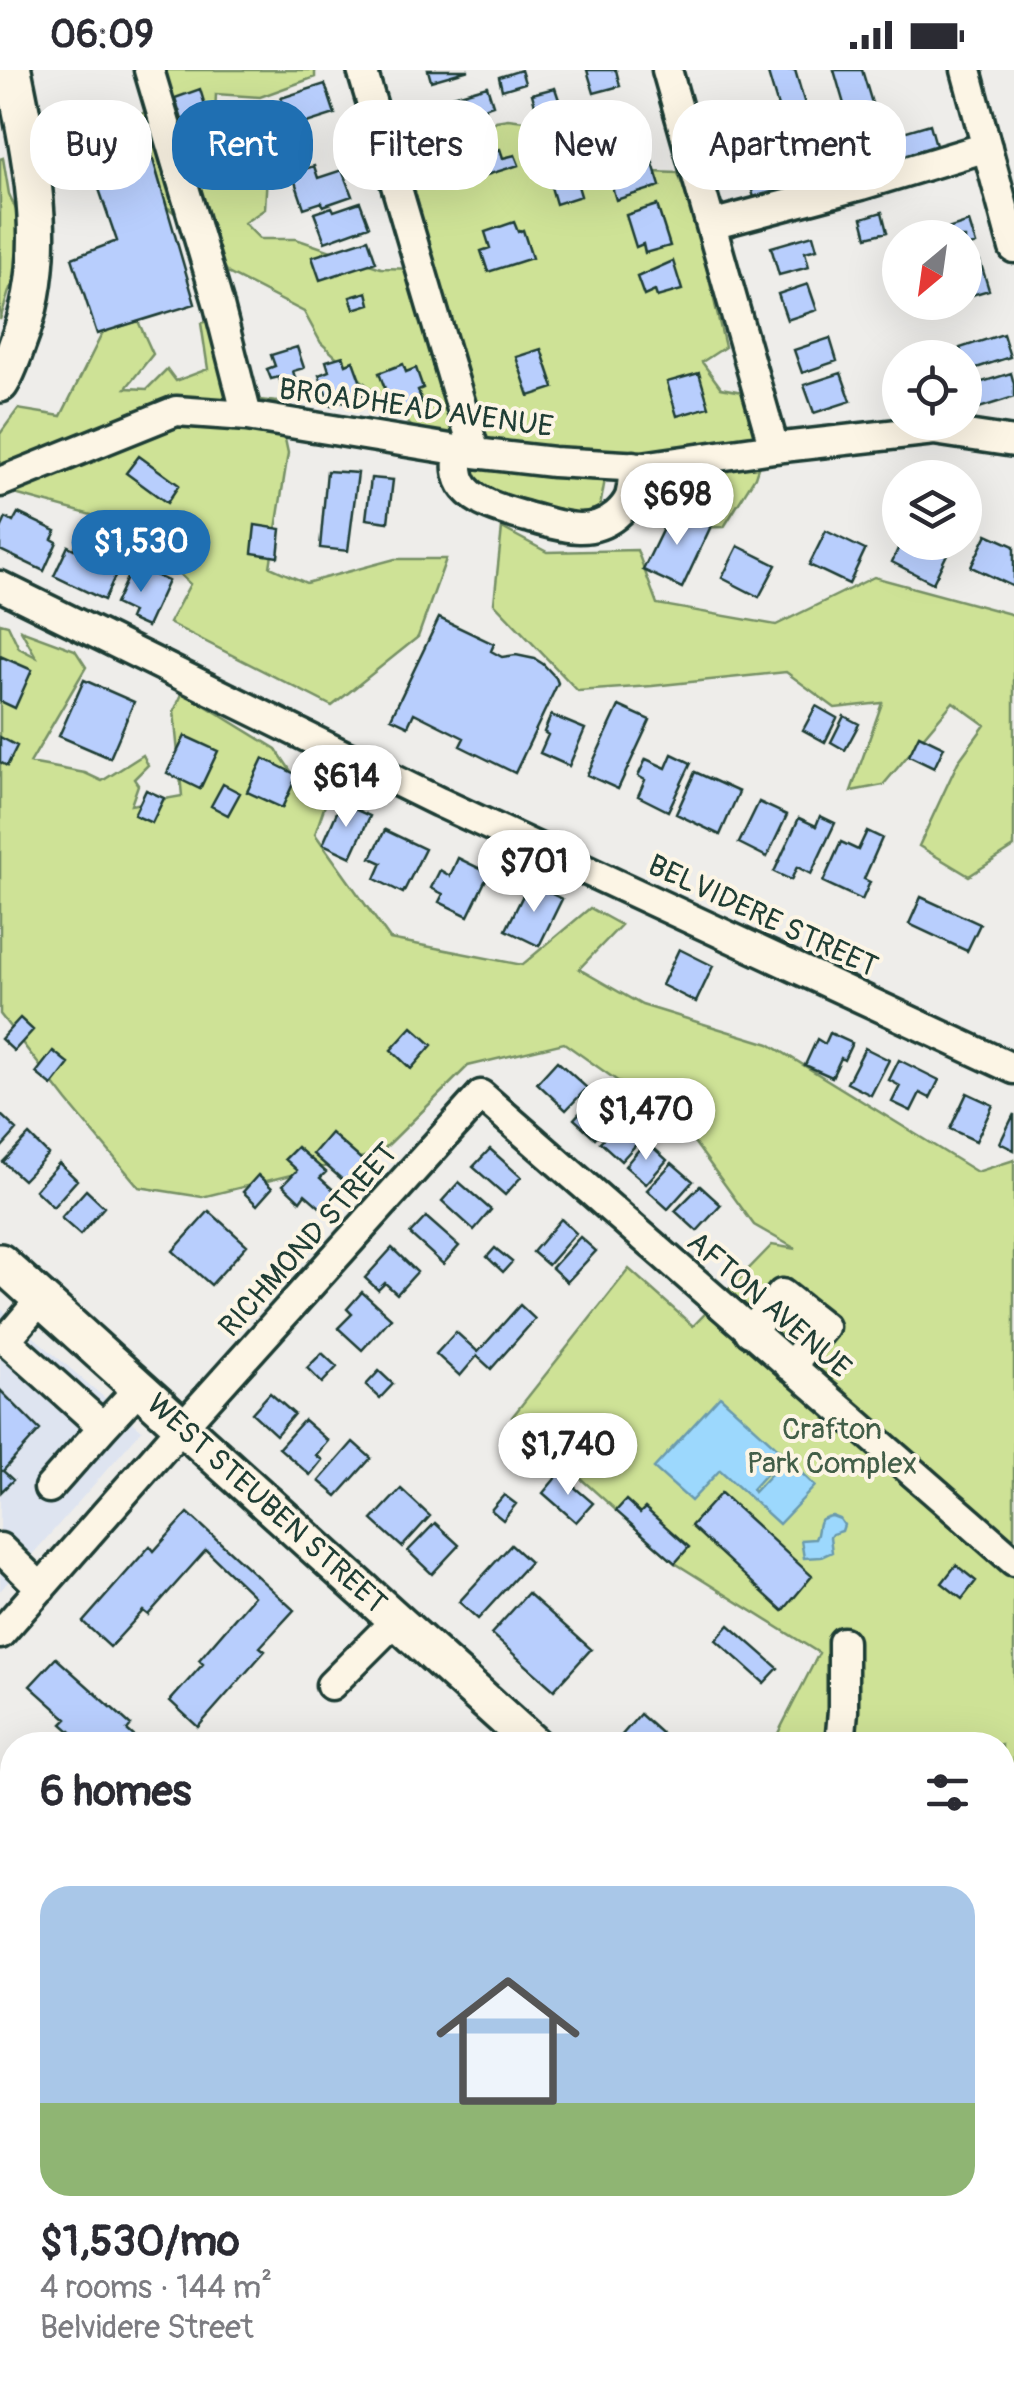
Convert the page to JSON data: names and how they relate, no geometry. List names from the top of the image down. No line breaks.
{"streets":{"main road":["WEST STEUBEN STREET"],"street":["BROADHEAD AVENUE","BELVIDERE STREET","RICHMOND STREET","AFTON AVENUE"]},"crossings":[["RICHMOND STREET","AFTON AVENUE"],["RICHMOND STREET","WEST STEUBEN STREET"]],"parks":["Crafton Park Complex"],"north":"bottom left","page":{"status":"06:09","chip":["Buy","Rent","Filters","New","Apartment"],"price":["$698","$1,530","$614","$701","$1,470","$1,740"],"heading":"6 homes","list":[{"name":"$1,530/mo","note":"4 rooms · 144 m² · Belvidere Street"}]}}
